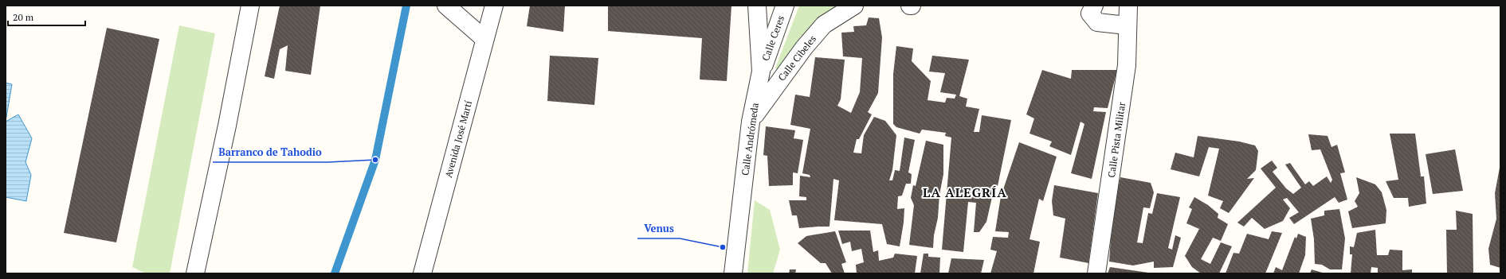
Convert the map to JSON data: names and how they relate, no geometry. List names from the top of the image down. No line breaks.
{"streets":{"street":["Calle Ceres","Calle Cibeles","Avenida José Martí","Calle Andrómeda","Calle Pista Militar"]},"crossings":[["Calle Ceres","Calle Andrómeda"],["Calle Cibeles","Calle Andrómeda"]],"districts":["LA ALEGRÍA"],"places":["Barranco de Tahodio","Venus"],"scale_bar":"20 m"}
